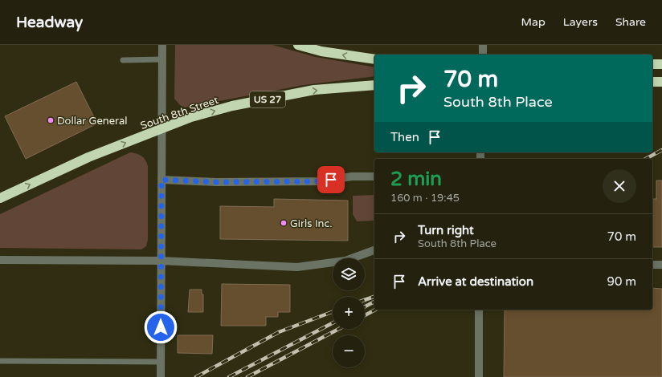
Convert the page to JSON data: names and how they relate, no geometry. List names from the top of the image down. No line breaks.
{"streets":{"highway":["US 27","South 8th Street"]},"one_way":["South 8th Street"],"places":["Dollar General","Girls Inc."],"page":{"header":"Headway","nav":["Map","Layers","Share"],"turn":["70 m","South 8th Place"],"then":"Then","heading":["2 min","160 m · 19:45"],"list":[{"name":"Turn right","note":"South 8th Place","value":"70 m"},{"name":"Arrive at destination","value":"90 m"}],"map_buttons":["+","−"]}}
